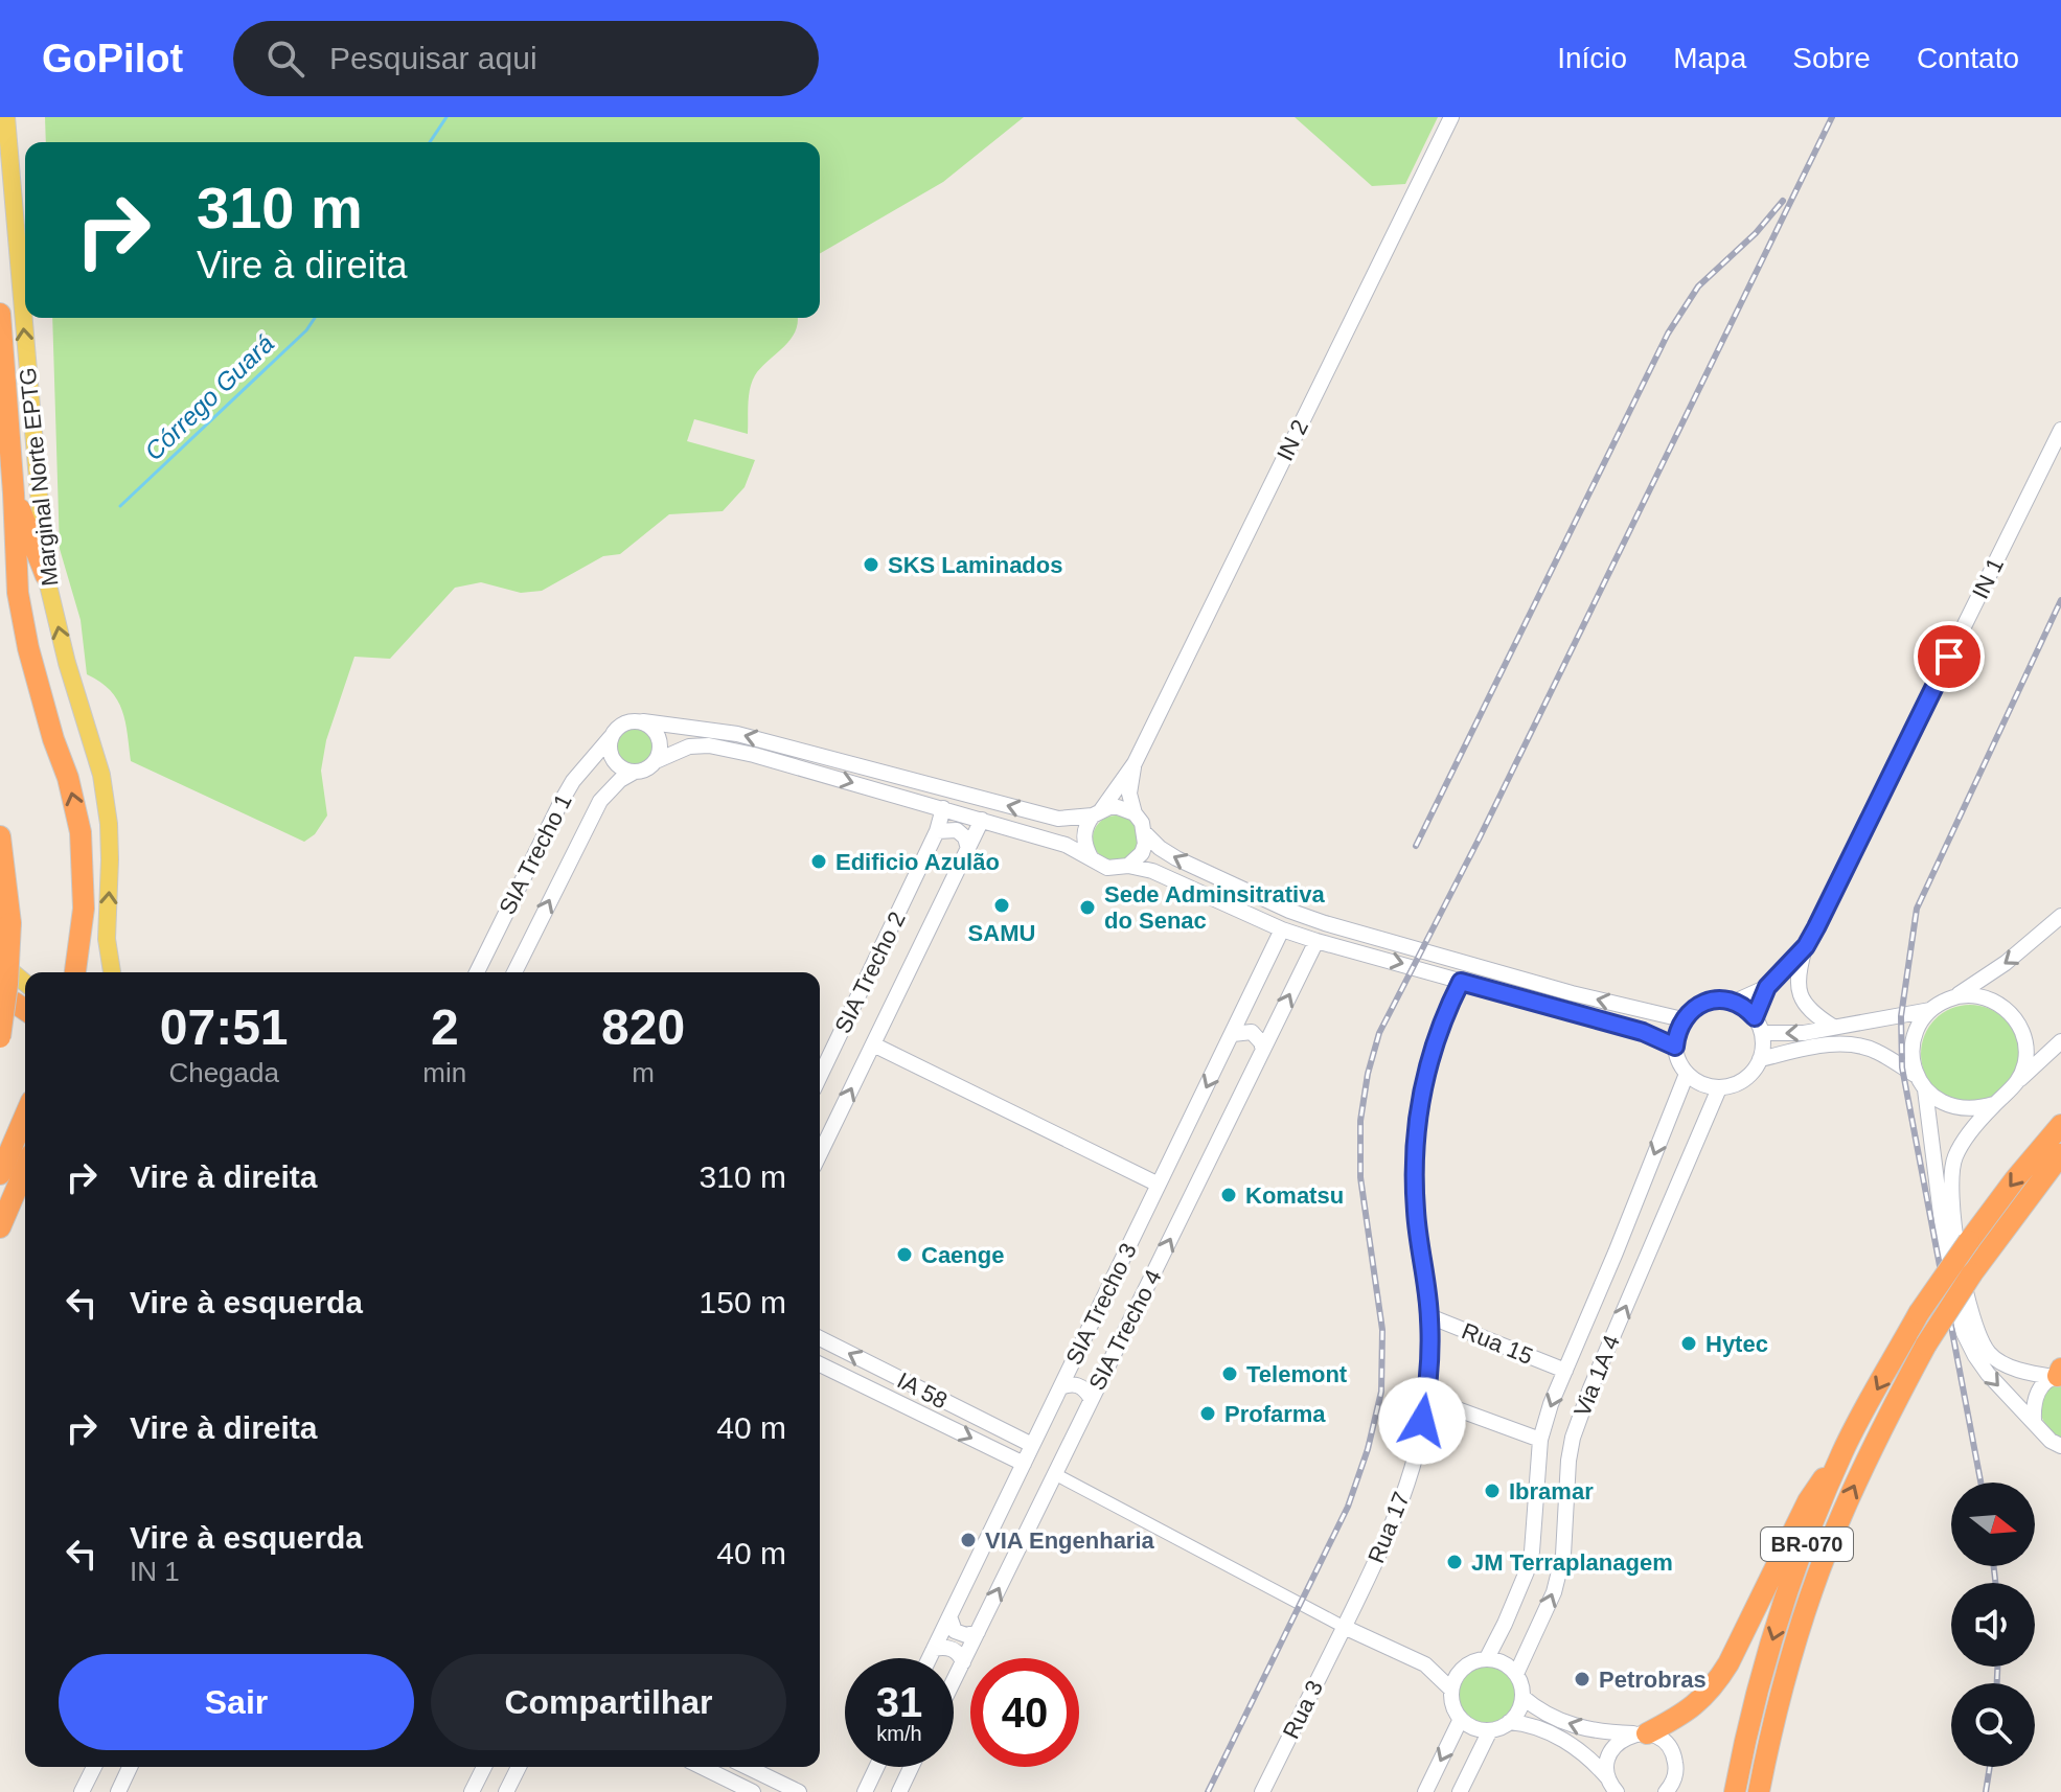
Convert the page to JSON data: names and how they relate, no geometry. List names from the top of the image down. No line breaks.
{"streets":{"highway":["BR-070"],"main road":["IN 2","Marginal Norte EPTG","IN 1","SIA Trecho 1","SIA Trecho 2","SIA Trecho 3","SIA Trecho 4","Rua 15","Via 1A 4","IA 58","Rua 17","Rua 3"]},"crossings":[["IN 1","Via 1A 4"],["SIA Trecho 3","IA 58"],["Rua 15","Via 1A 4"],["Rua 15","Rua 17"],["Rua 17","Rua 3"]],"one_way":["Marginal Norte EPTG","SIA Trecho 4"],"water":["Córrego Guará"],"places":["SKS Laminados","Edificio Azulão","SAMU","Sede Adminsitrativa do Senac","Komatsu","Caenge","Hytec","Telemont","Profarma","Ibramar","VIA Engenharia","JM Terraplanagem","Petrobras"],"north":"right","page":{"header":"GoPilot","search":"Pesquisar aqui","nav":["Início","Mapa","Sobre","Contato"],"turn":["310 m","Vire à direita"],"eta":["07:51","Chegada","2","min","820","m"],"list":[{"name":"Vire à direita","value":"310 m"},{"name":"Vire à esquerda","value":"150 m"},{"name":"Vire à direita","value":"40 m"},{"name":"Vire à esquerda","note":"IN 1","value":"40 m"}],"buttons":["Sair","Compartilhar"],"speed":"31 km/h","limit":"40"}}
